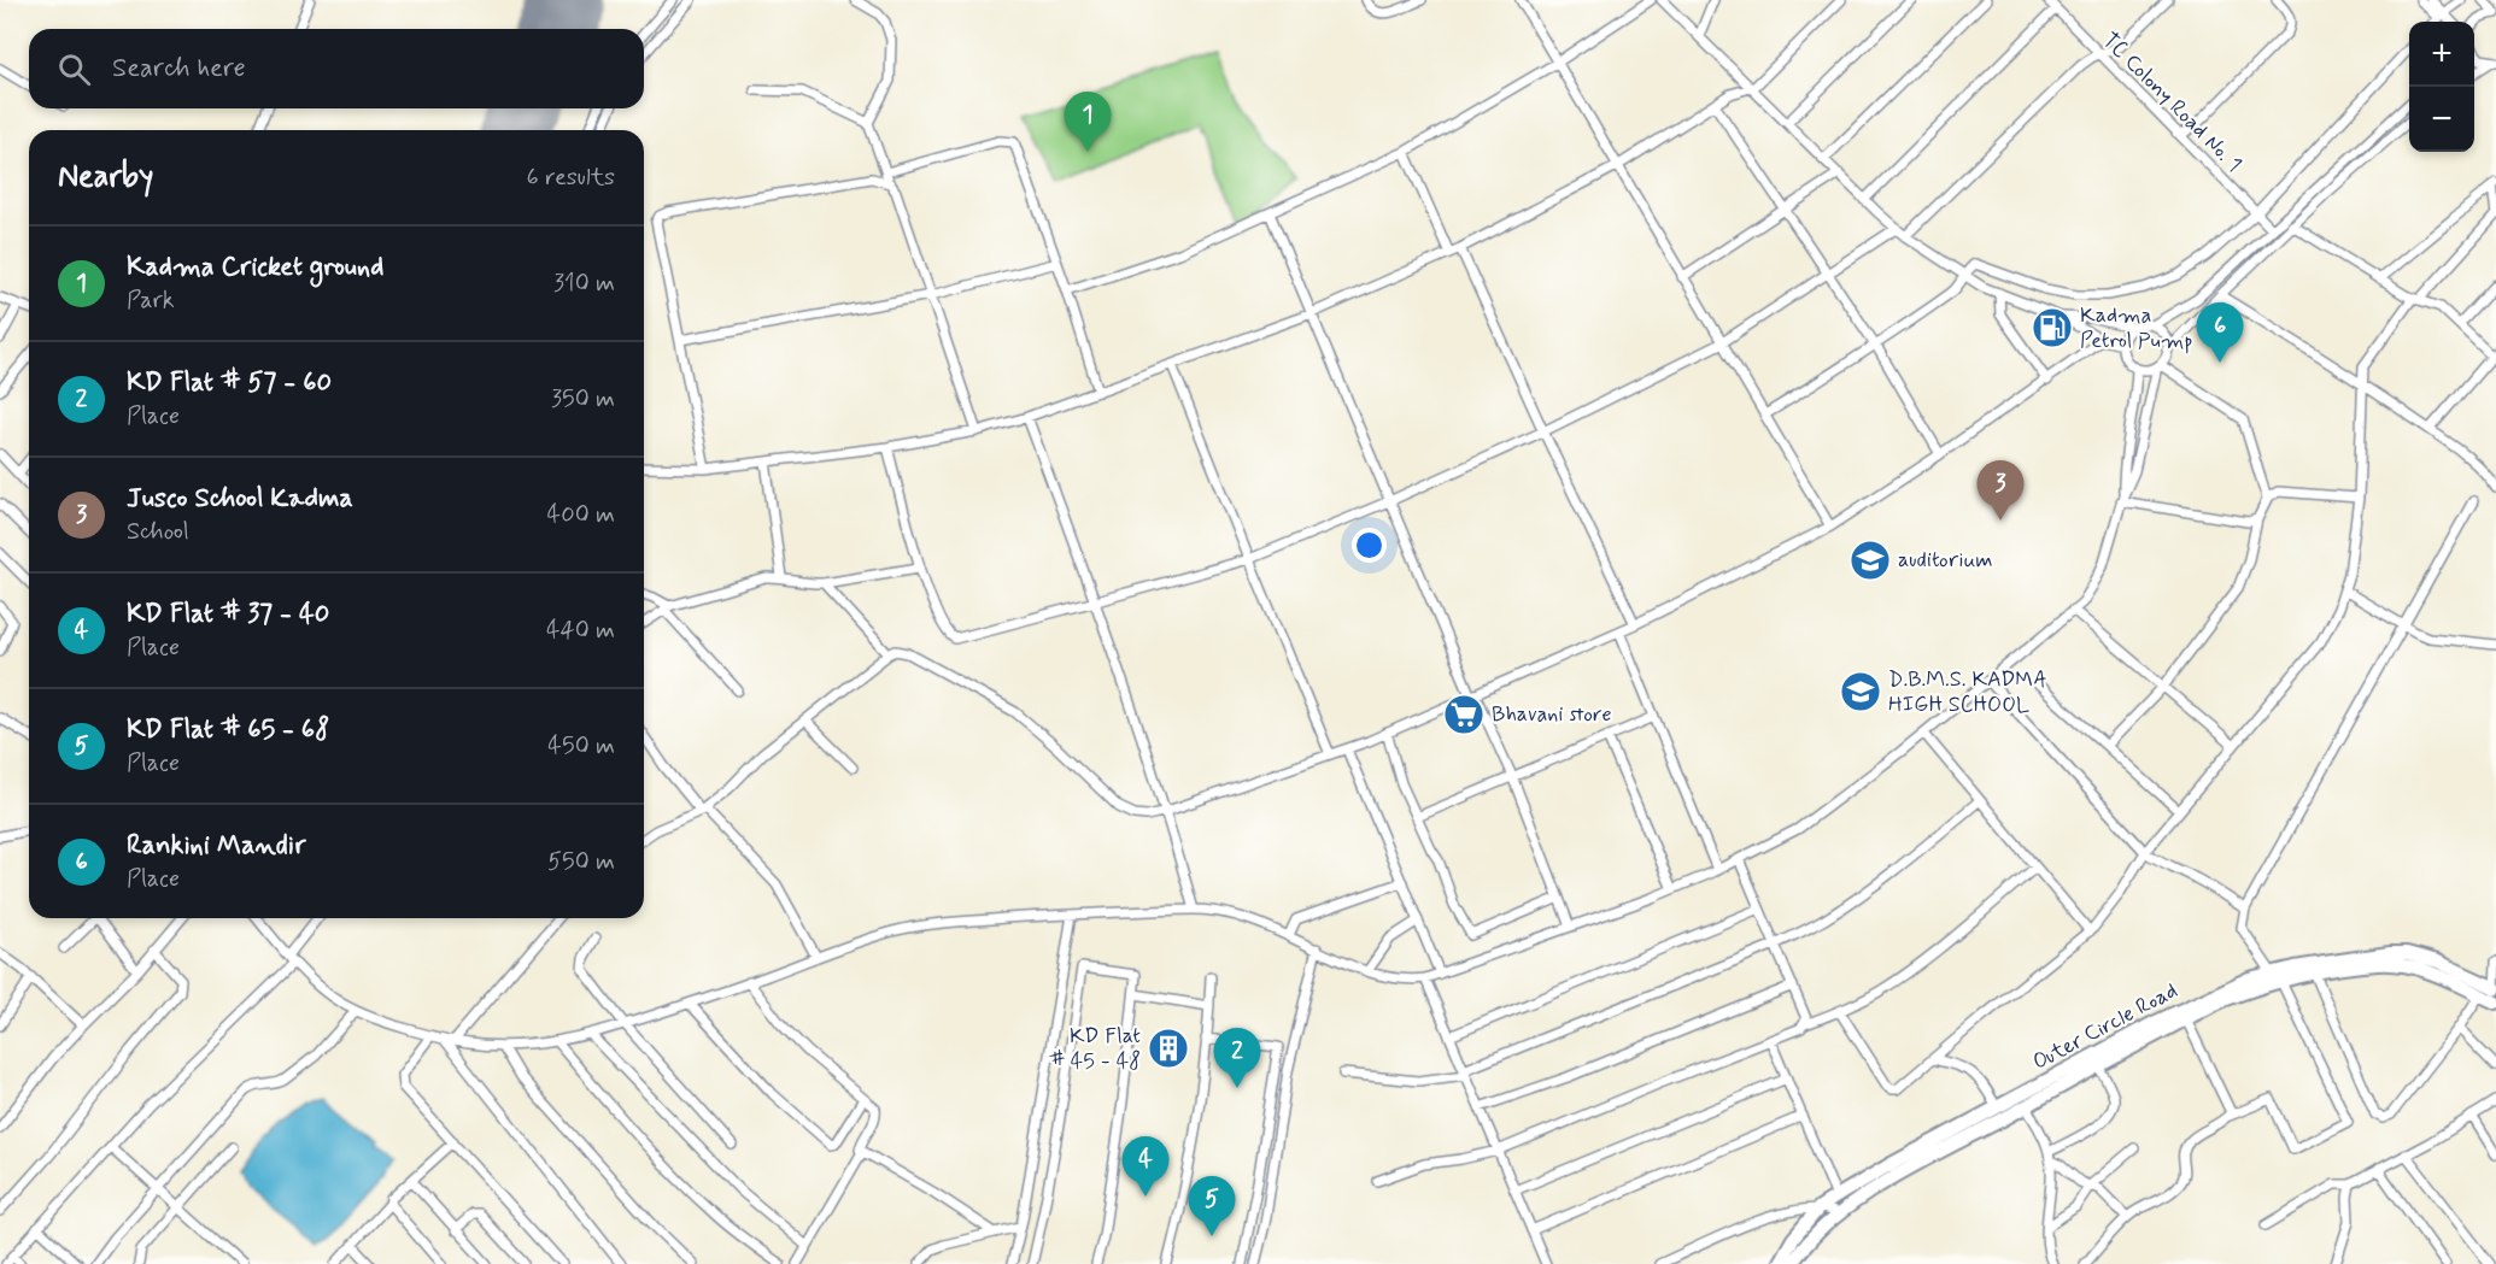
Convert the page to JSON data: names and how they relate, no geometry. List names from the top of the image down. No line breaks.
{"streets":{"main road":["Outer Circle Road"],"street":["TC Colony Road No. 1"]},"places":{"fuel station":["Kadma Petrol Pump"],"school or university":["auditorium","D.B.M.S. KADMA HIGH SCHOOL"],"supermarket":["Bhavani store"],"building":["KD Flat # 45 - 48"]},"page":{"map_buttons":["+","−"],"search":"Search here","pins":["1","6","3","2","4","5"],"heading":["Nearby","6 results"],"list":[{"mark":"1","name":"Kadma Cricket ground","note":"Park","value":"310 m"},{"mark":"2","name":"KD Flat # 57 - 60","note":"Place","value":"350 m"},{"mark":"3","name":"Jusco School Kadma","note":"School","value":"400 m"},{"mark":"4","name":"KD Flat # 37 - 40","note":"Place","value":"440 m"},{"mark":"5","name":"KD Flat # 65 - 68","note":"Place","value":"450 m"},{"mark":"6","name":"Rankini Mandir","note":"Place","value":"550 m"}]}}
